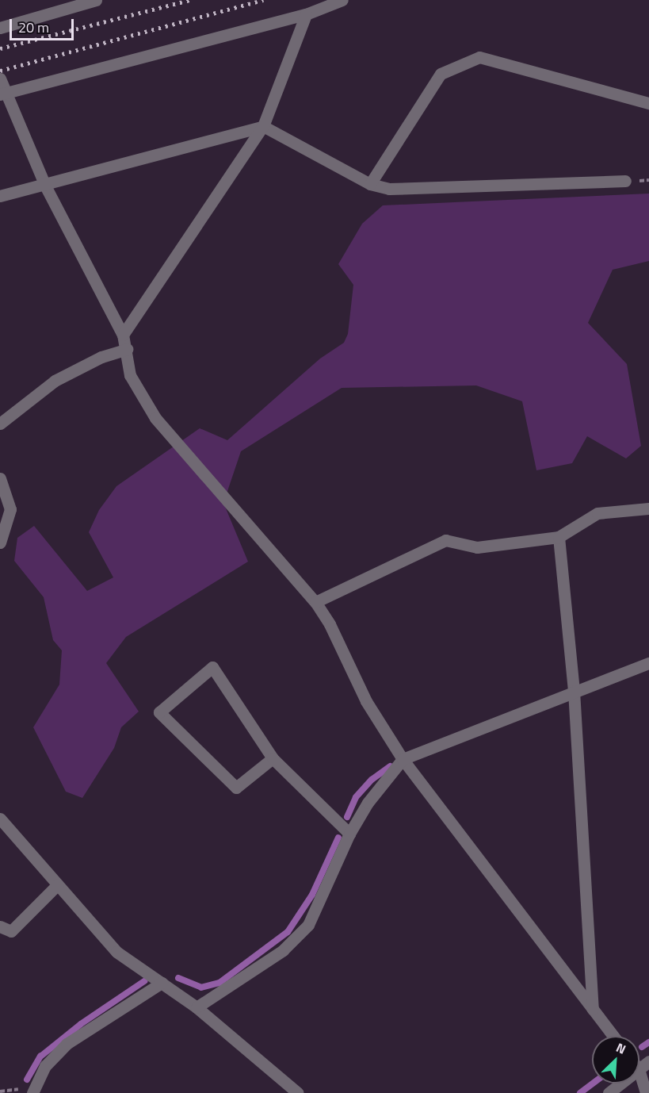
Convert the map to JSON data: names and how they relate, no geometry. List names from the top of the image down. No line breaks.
{"scale_bar":"20 m","north":"top right"}
